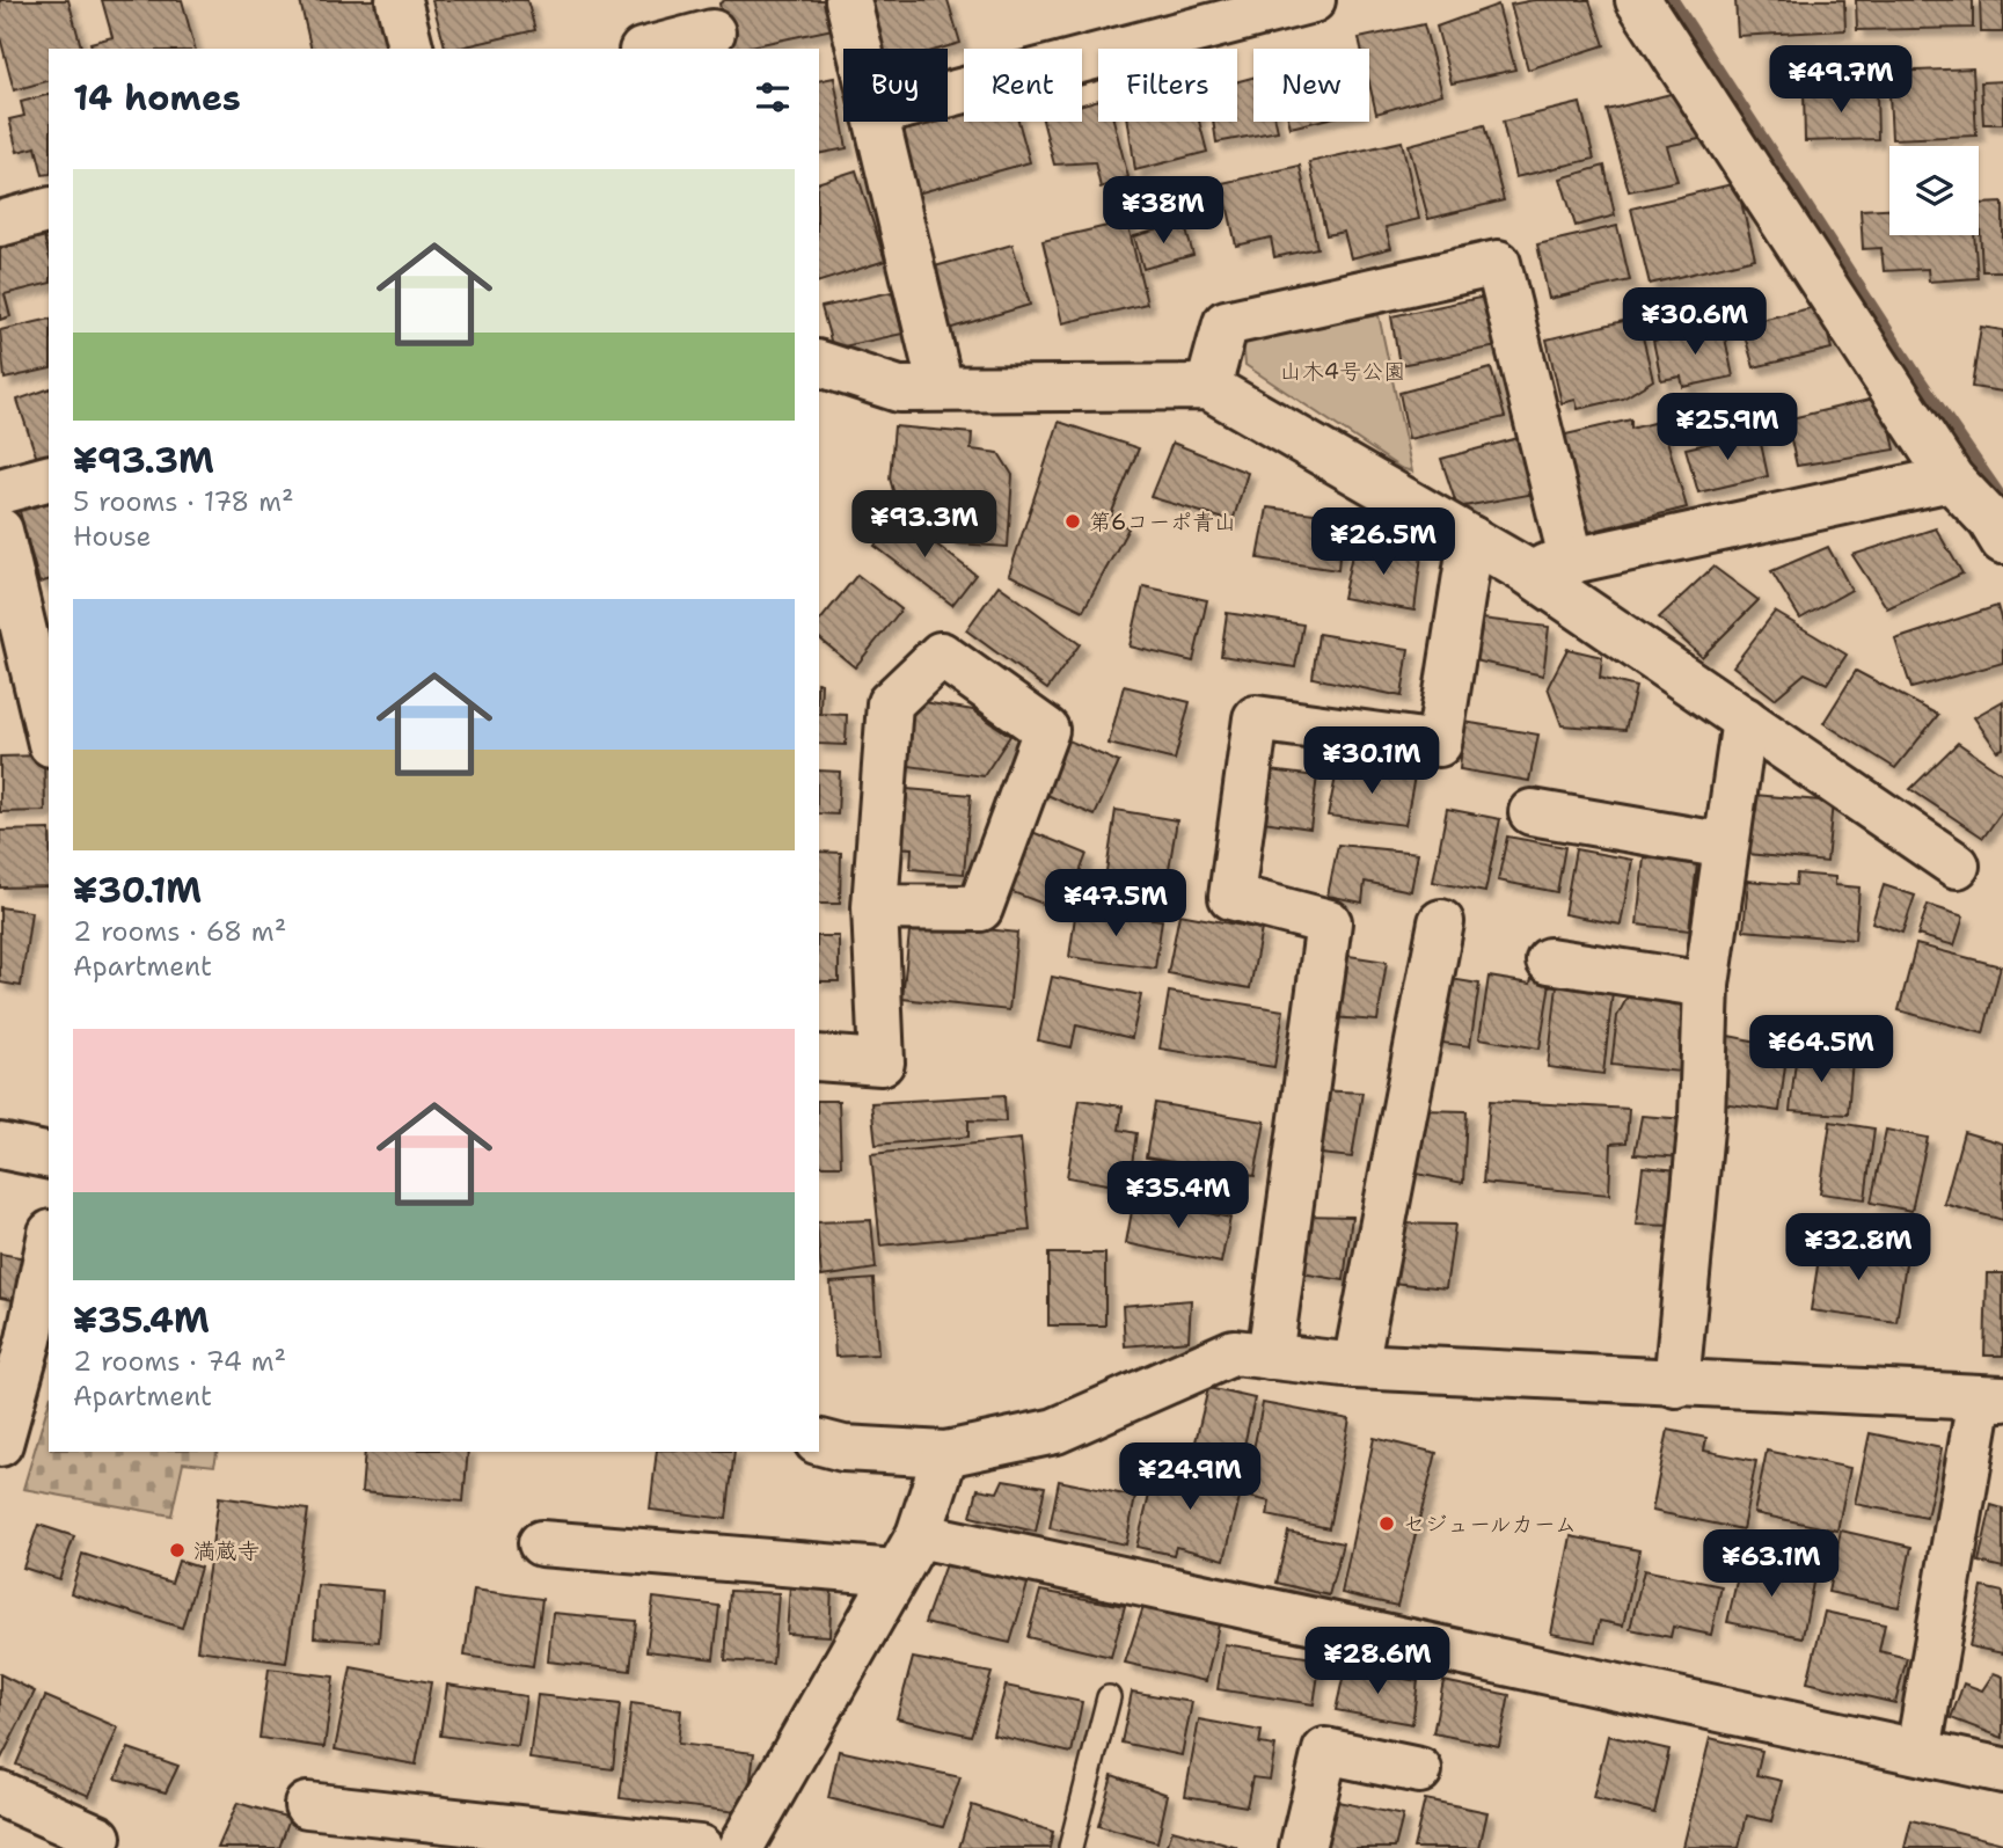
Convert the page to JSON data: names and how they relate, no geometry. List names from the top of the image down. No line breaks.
{"parks":["山木4号公園"],"places":["第6コーポ青山","セジュールカーム","満蔵寺"],"page":{"price":["¥49.7M","¥38M","¥30.6M","¥25.9M","¥93.3M","¥26.5M","¥30.1M","¥47.5M","¥64.5M","¥35.4M","¥32.8M","¥24.9M","¥63.1M","¥28.6M"],"chip":["Buy","Rent","Filters","New"],"heading":"14 homes","list":[{"name":"¥93.3M","note":"5 rooms · 178 m² · House"},{"name":"¥30.1M","note":"2 rooms · 68 m² · Apartment"},{"name":"¥35.4M","note":"2 rooms · 74 m² · Apartment"}]}}
